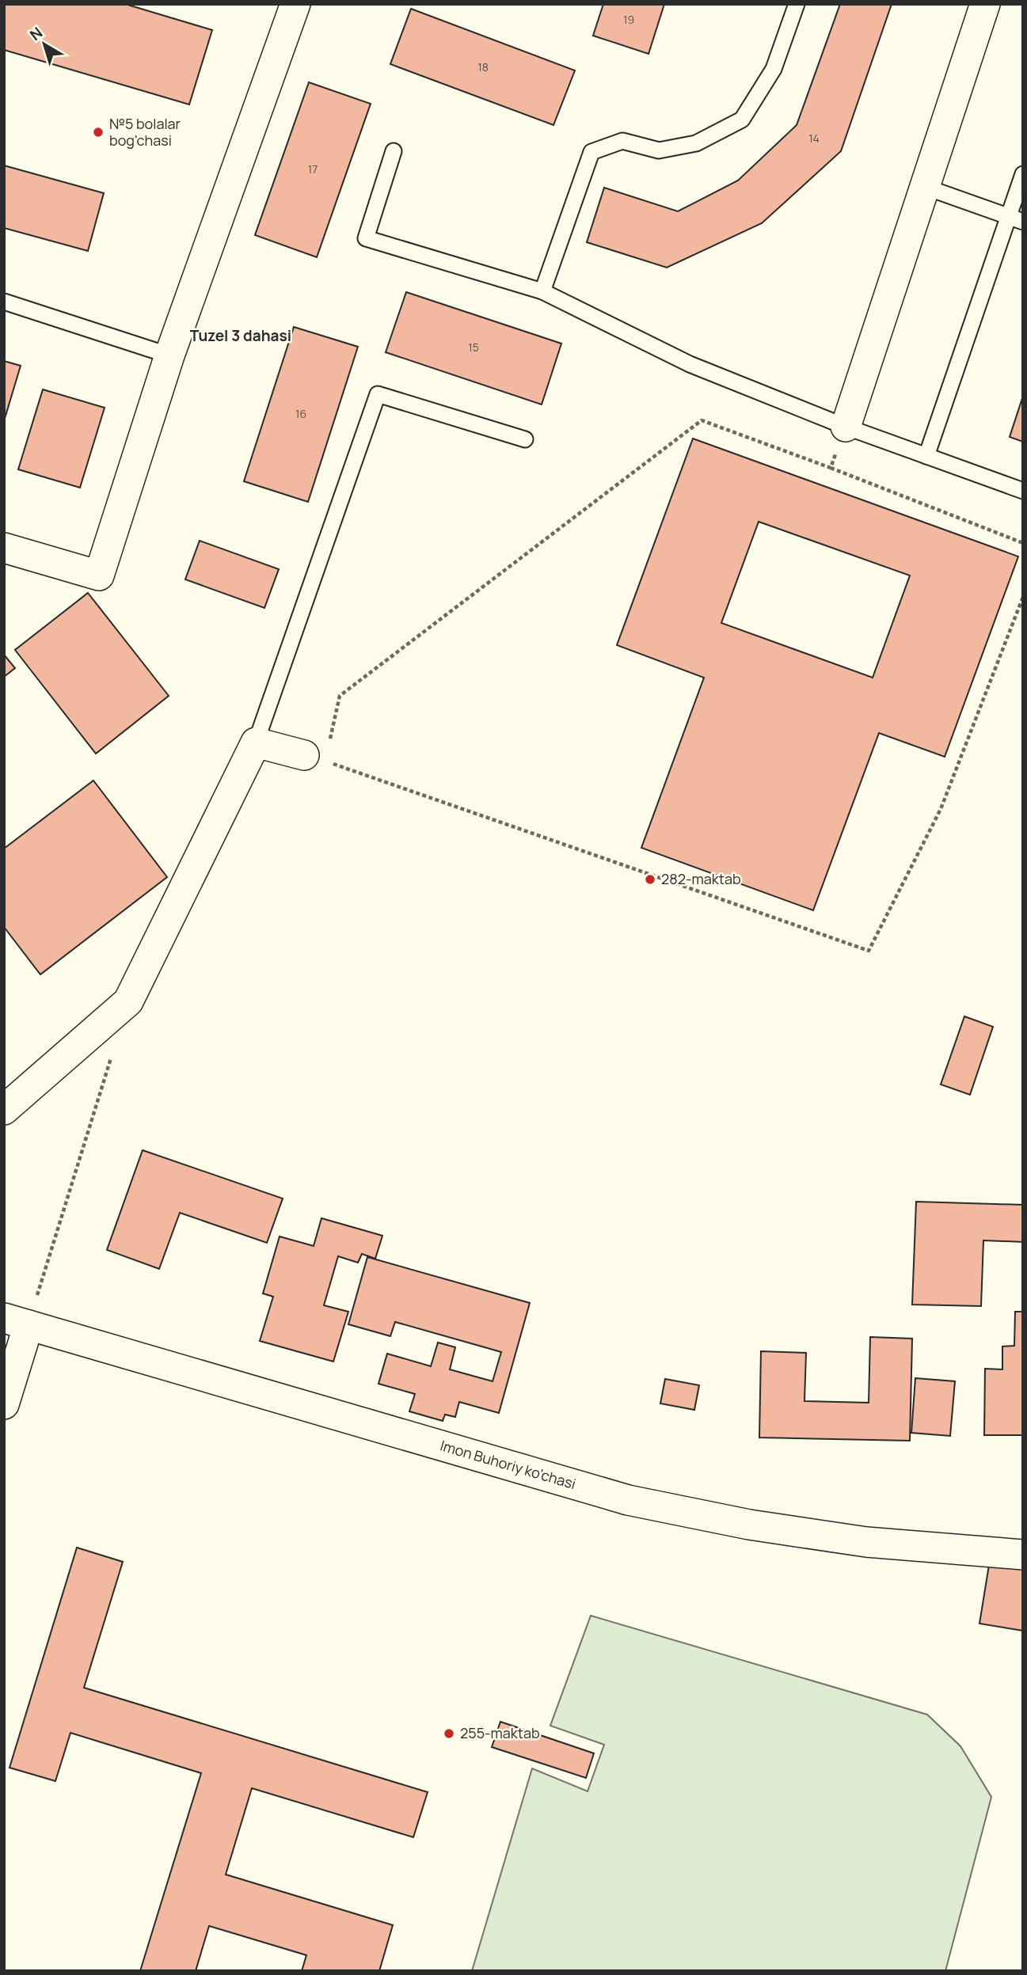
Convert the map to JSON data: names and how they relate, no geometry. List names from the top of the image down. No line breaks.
{"streets":{"street":["Imon Buhoriy ko'chasi"]},"districts":["Tuzel 3 dahasi"],"places":["№5 bolalar bog'chasi","282-maktab","255-maktab"],"house_numbers":["19","18","14","17","15","16"],"north":"top left"}
